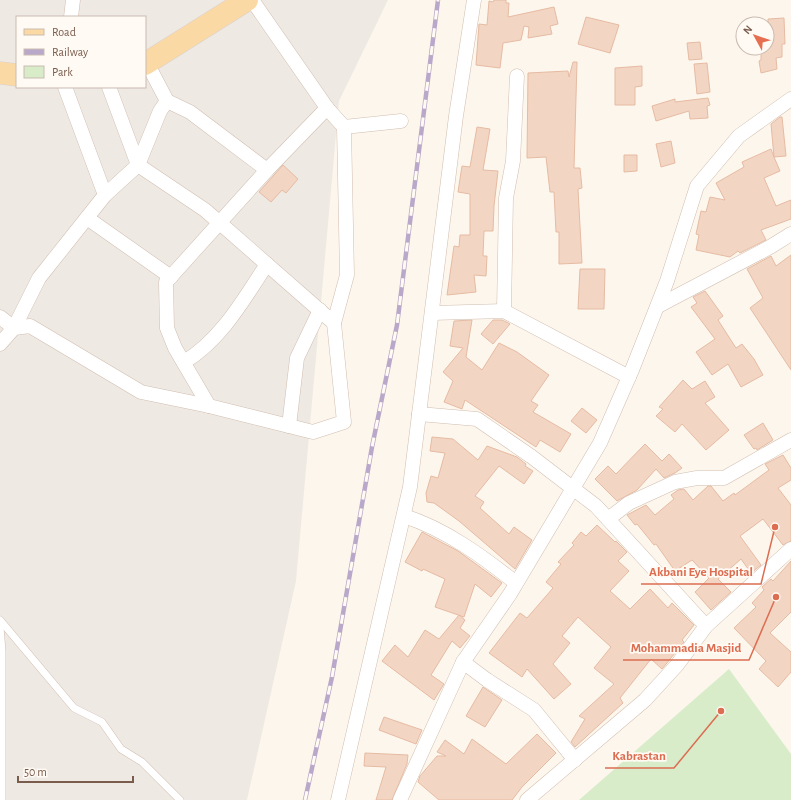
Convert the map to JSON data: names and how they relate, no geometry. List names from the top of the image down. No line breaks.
{"places":["Akbani Eye Hospital","Mohammadia Masjid","Kabrastan"],"legend":["Road","Railway","Park"],"scale_bar":"50 m","north":"top left"}
